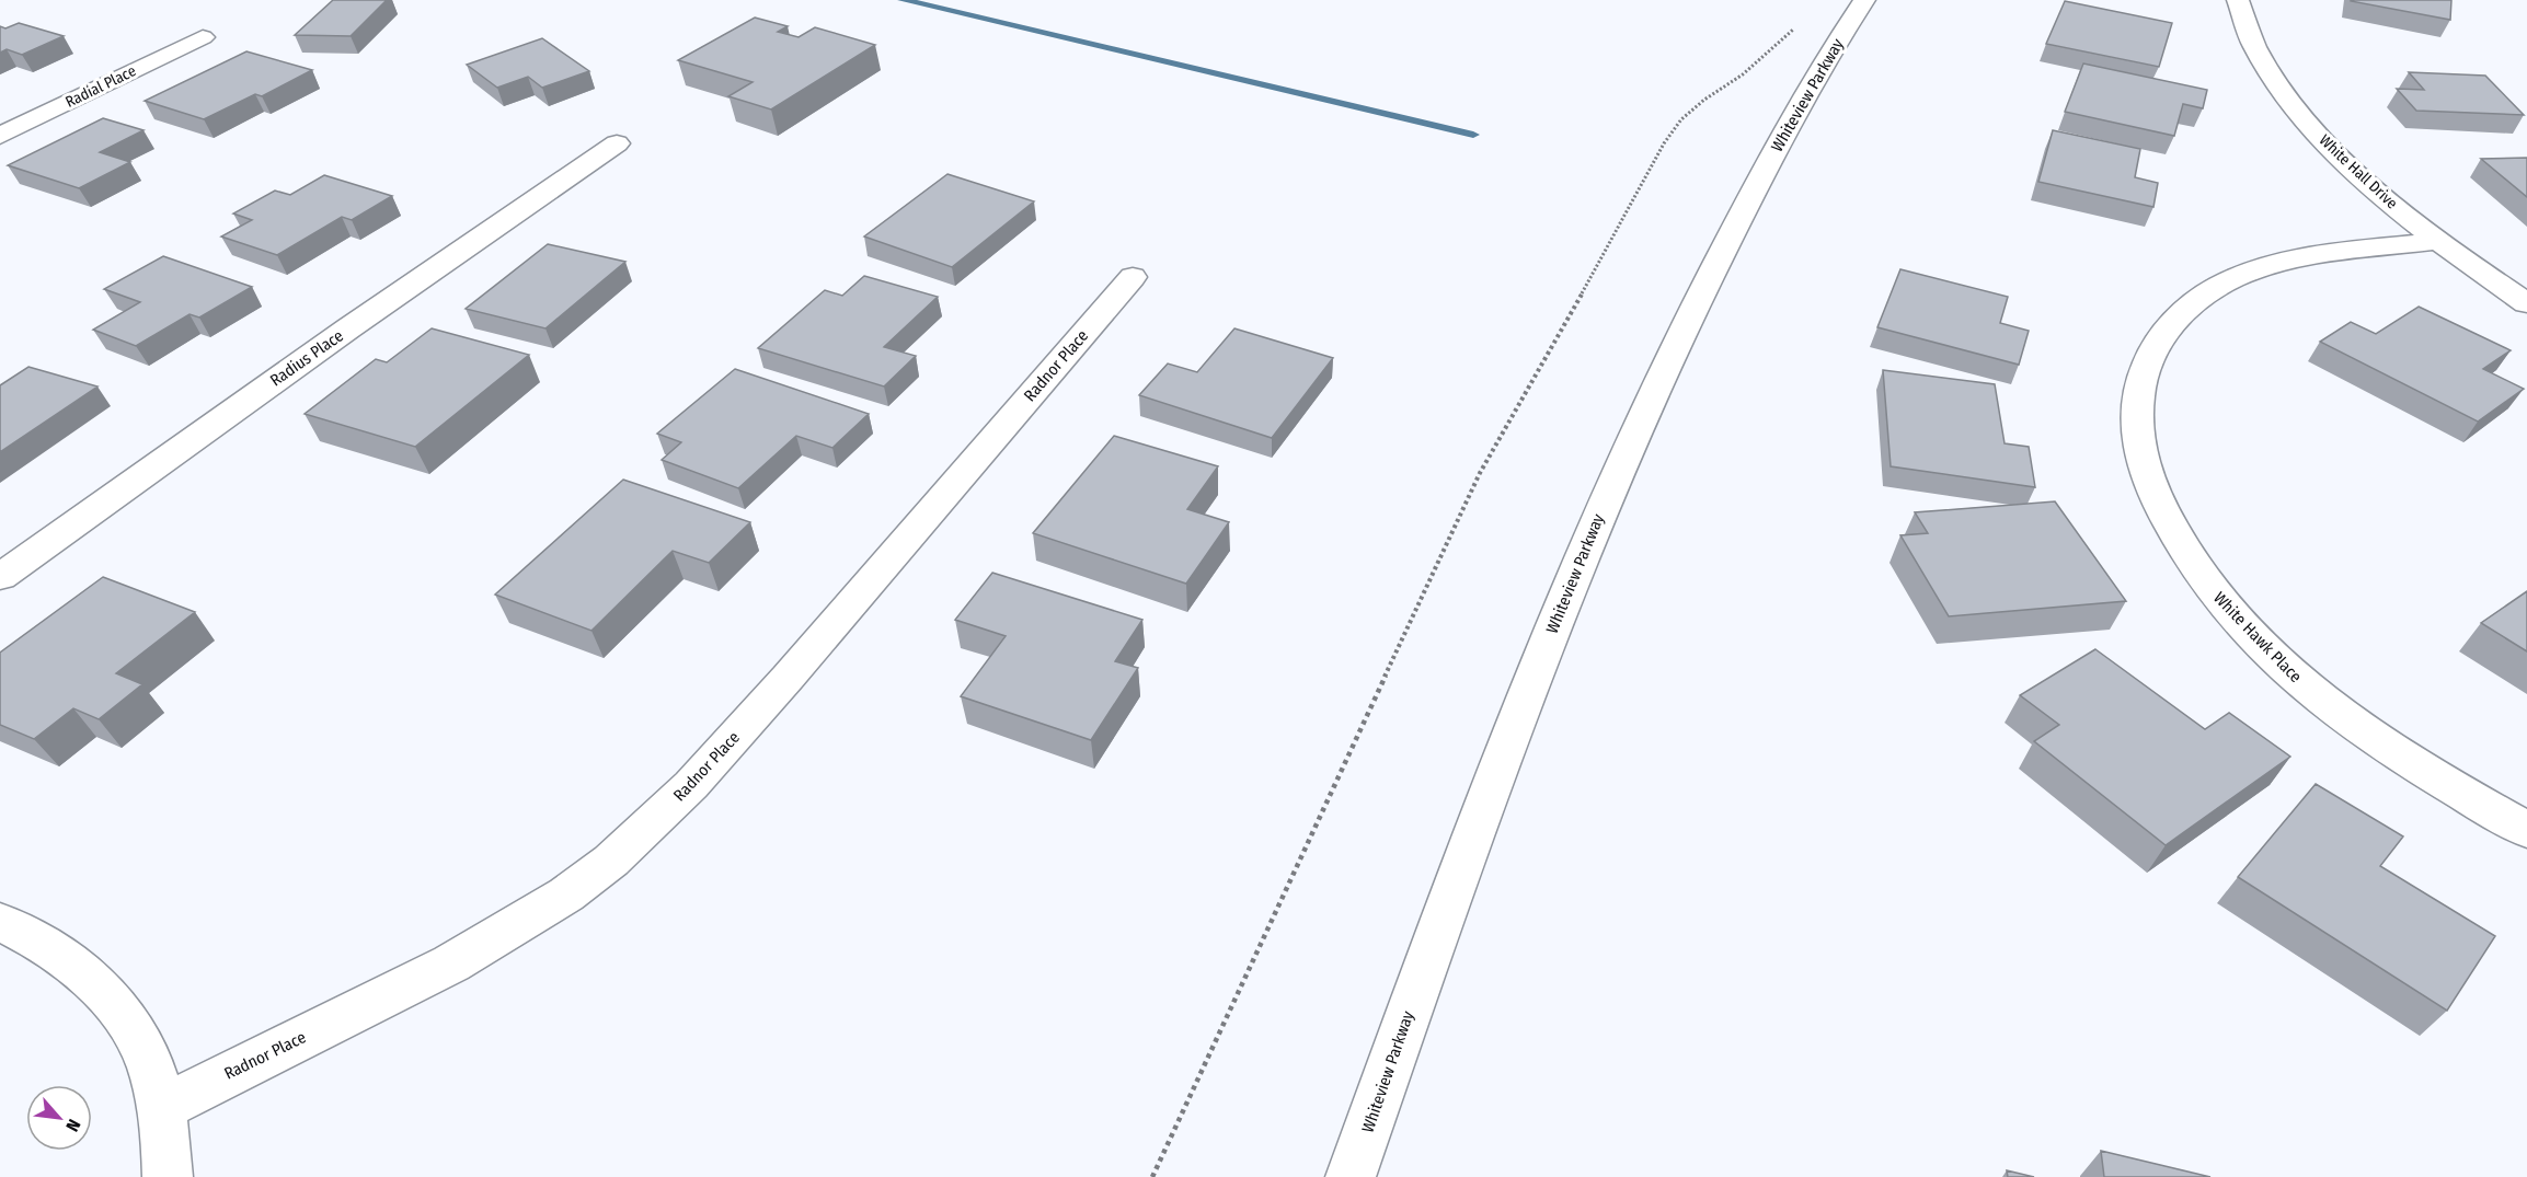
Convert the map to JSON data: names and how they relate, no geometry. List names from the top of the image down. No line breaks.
{"streets":{"street":["Radial Place","Whiteview Parkway","White Hall Drive","Radius Place","Radnor Place","White Hawk Place"]},"crossings":[["White Hall Drive","White Hawk Place"]],"north":"bottom right"}
